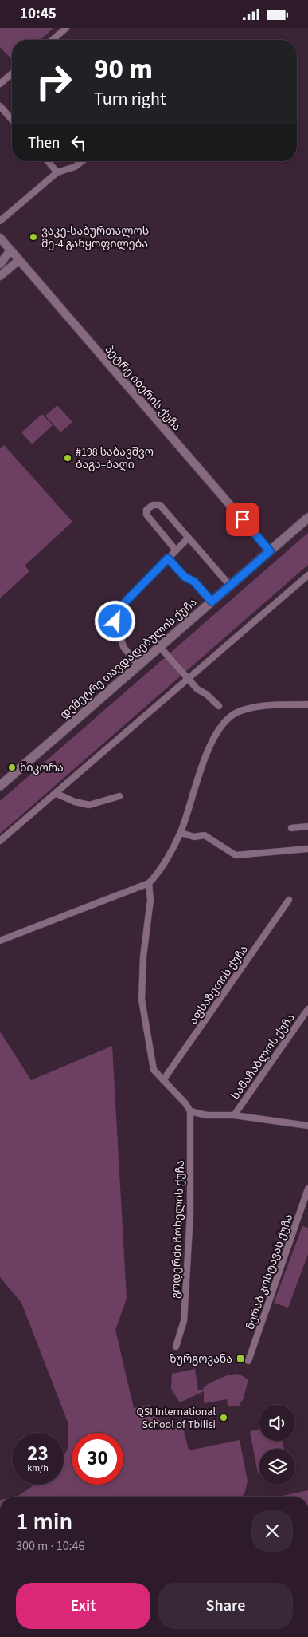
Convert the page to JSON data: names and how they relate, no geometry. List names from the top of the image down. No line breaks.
{"streets":{"main road":["დემეტრე თავდადებულის ქუჩა"],"street":["პეტრე იბერის ქუჩა","აფხაზეთის ქუჩა","სამაჩაბლოს ქუჩა","გოდერძი ჩოხელის ქუჩა","მერაბ კოსტავას ქუჩა"]},"crossings":[["პეტრე იბერის ქუჩა","დემეტრე თავდადებულის ქუჩა"]],"places":{"other":["ვაკე-საბურთალოს მე-4 განყოფილება","#198 საბავშვო ბაგა–ბაღი","ნიკორა","QSI International School of Tbilisi"],"transit":["ზურგოვანა"]},"page":{"status":"10:45","turn":["90 m","Turn right"],"then":"Then","speed":"23 km/h","limit":"30","heading":["1 min","300 m · 10:46"],"buttons":["Exit","Share"]}}
